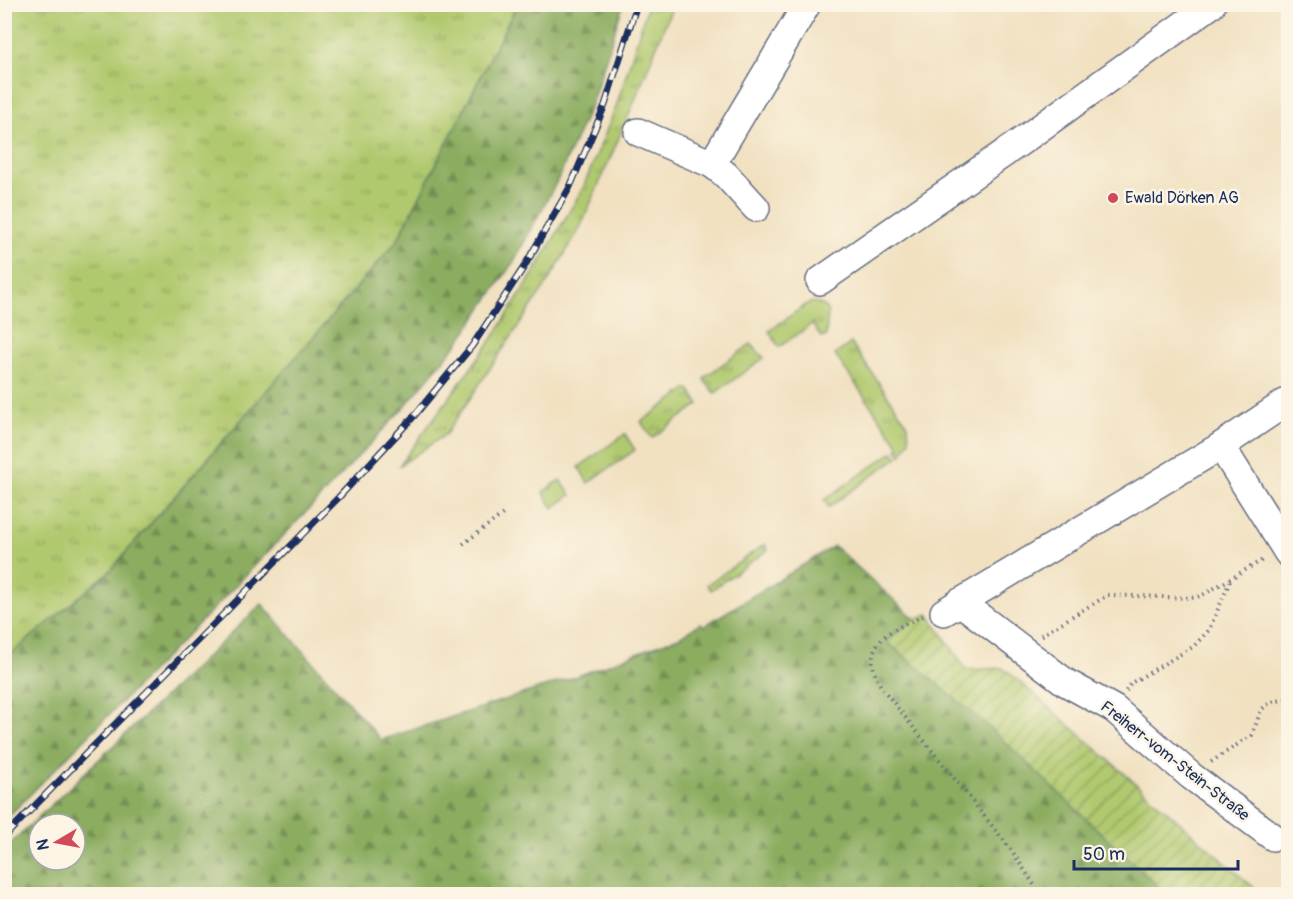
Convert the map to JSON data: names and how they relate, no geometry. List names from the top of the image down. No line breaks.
{"streets":{"street":["Freiherr-vom-Stein-Straße"]},"places":["Ewald Dörken AG"],"scale_bar":"50 m","north":"left"}
